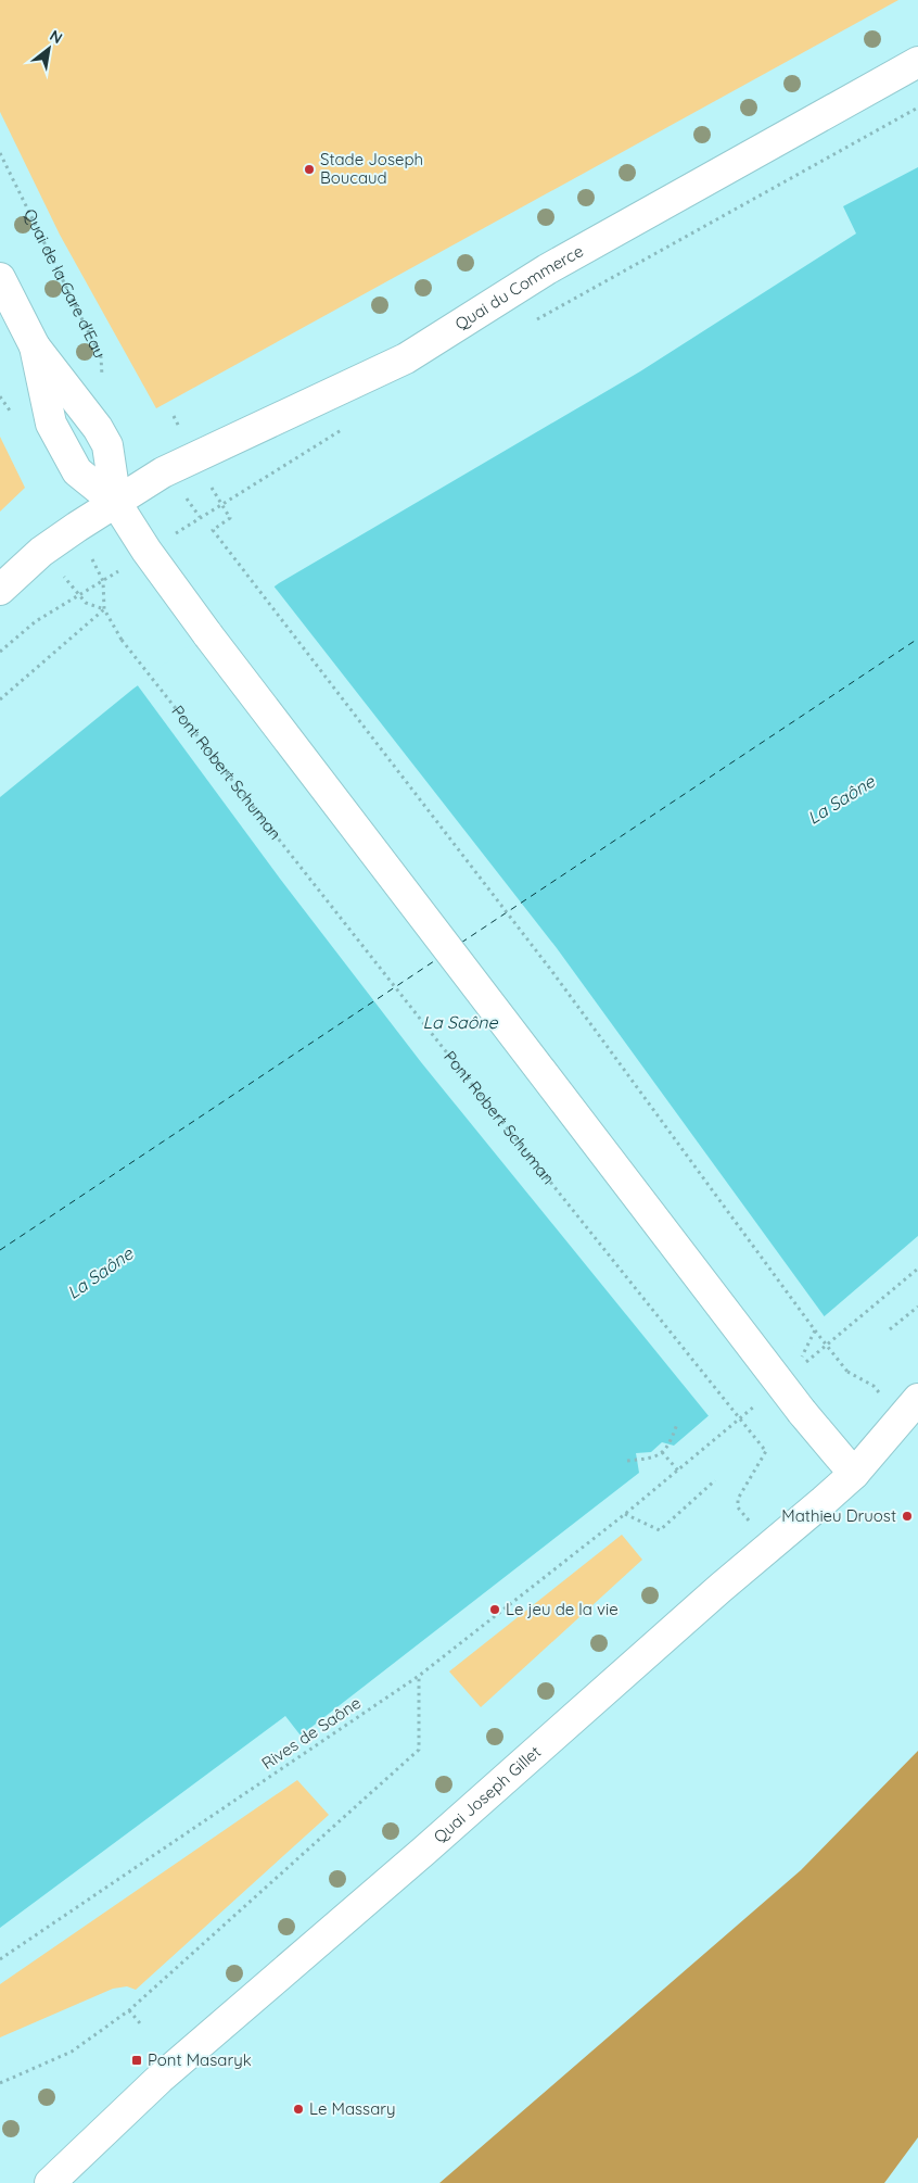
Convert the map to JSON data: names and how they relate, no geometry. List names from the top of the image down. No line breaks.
{"streets":{"main road":["Quai du Commerce","Quai Joseph Gillet"],"path":["Quai de la Gare d'Eau","Pont Robert Schuman","Rives de Saône"]},"crossings":[["Pont Robert Schuman","Quai Joseph Gillet"]],"water":["La Saône"],"places":{"other":["Stade Joseph Boucaud","Mathieu Druost","Le jeu de la vie","Le Massary"],"transit":["Pont Masaryk"]},"north":"top right"}
